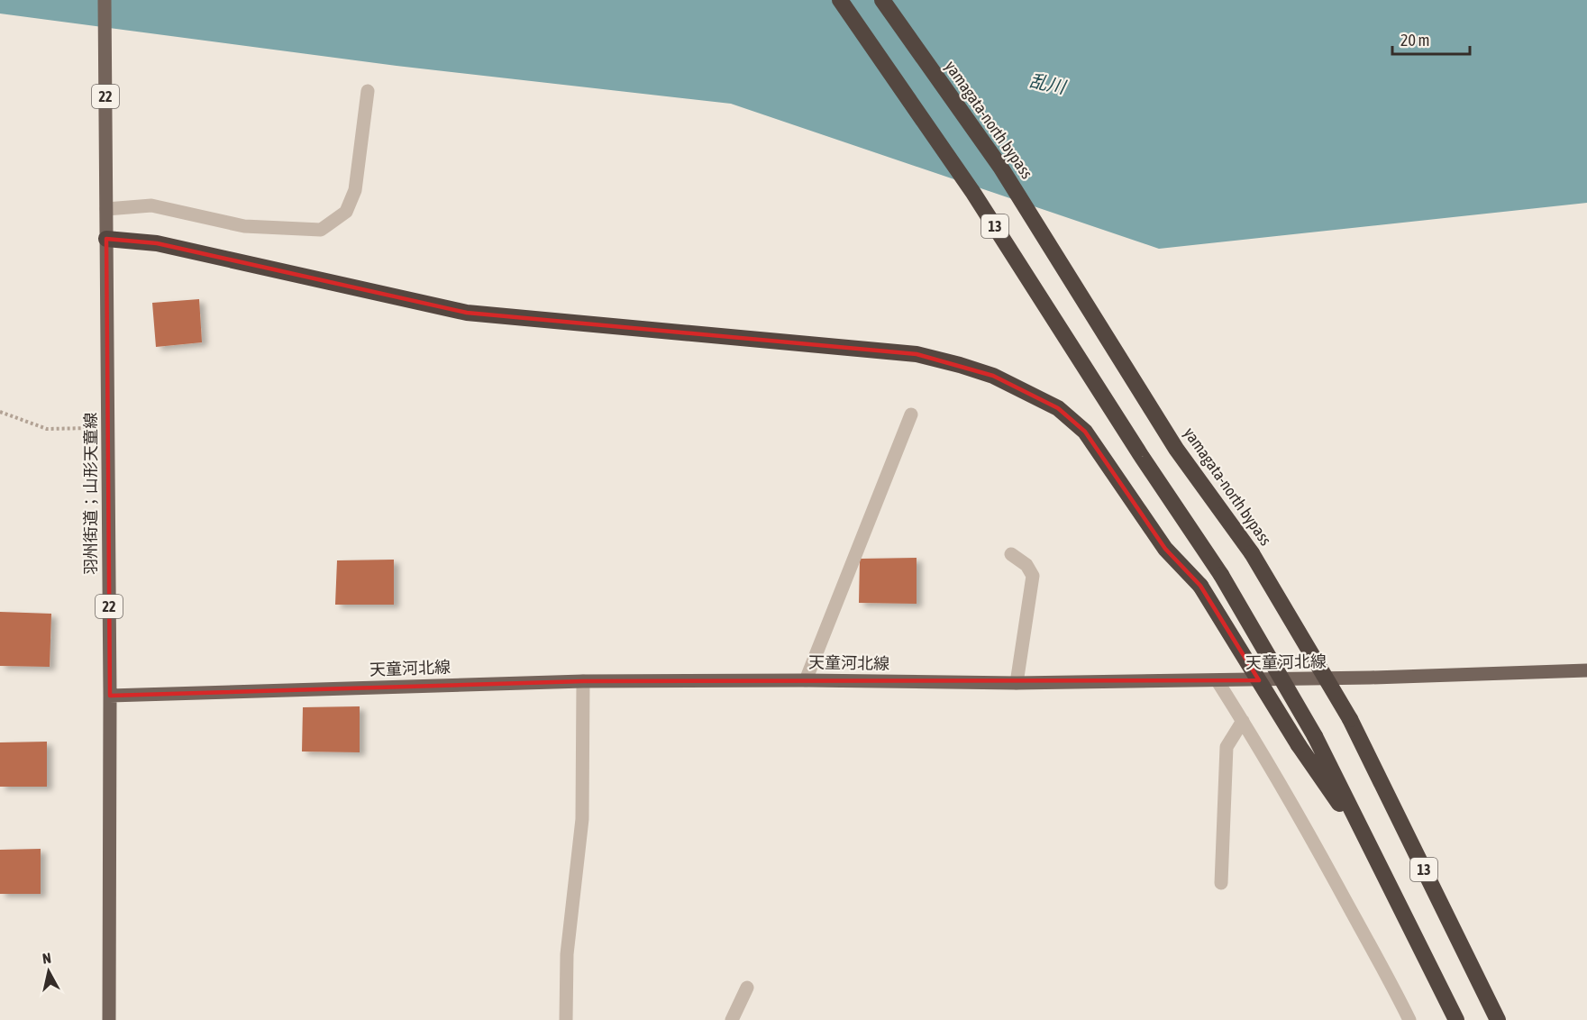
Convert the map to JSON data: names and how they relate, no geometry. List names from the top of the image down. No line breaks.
{"streets":{"highway":["yamagata-north bypass","13"],"main road":["22","羽州街道；山形天童線","天童河北線"]},"crossings":[["羽州街道；山形天童線","天童河北線"]],"water":["乱川"],"scale_bar":"20 m","north":"top"}
